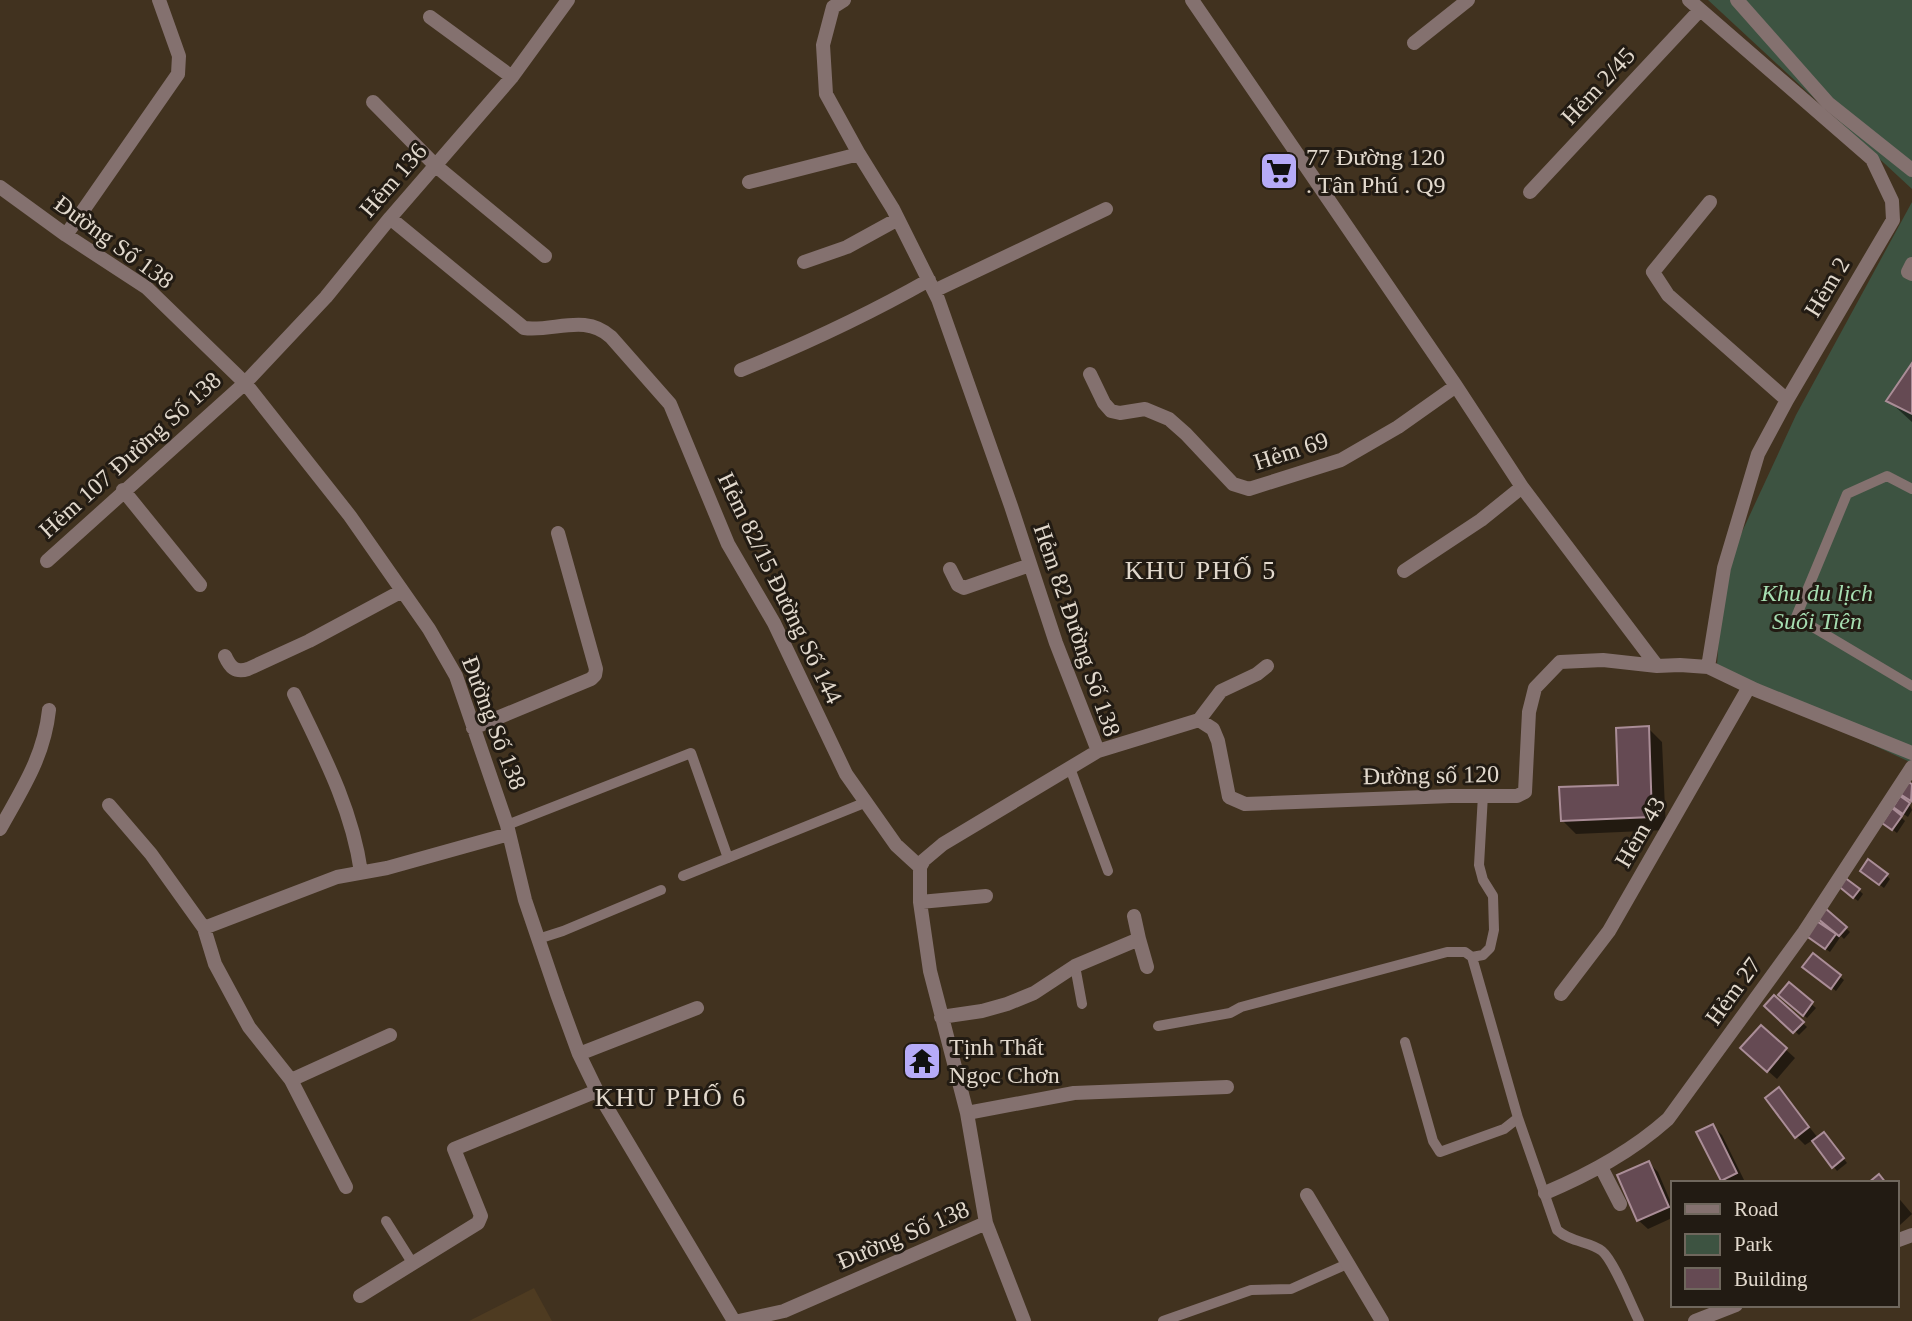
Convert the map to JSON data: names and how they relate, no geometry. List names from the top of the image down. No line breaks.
{"streets":{"street":["Hẻm 2/45","Hẻm 136","Đường Số 138","Hẻm 2","Hẻm 69","Hẻm 107 Đường Số 138","Hẻm 82/15 Đường Số 144","Hẻm 82 Đường Số 138","Đường số 120","Hẻm 43","Hẻm 27"]},"crossings":[["Hẻm 2/45","Hẻm 2"],["Hẻm 136","Đường Số 138"],["Hẻm 136","Hẻm 107 Đường Số 138"],["Hẻm 136","Hẻm 82/15 Đường Số 144"],["Đường Số 138","Hẻm 107 Đường Số 138"],["Hẻm 2","Đường số 120"],["Hẻm 82/15 Đường Số 144","Hẻm 82 Đường Số 138"],["Đường số 120","Hẻm 43"]],"districts":["KHU PHỐ 5","KHU PHỐ 6"],"parks":["Khu du lịch Suối Tiên"],"places":{"supermarket":["77 Đường 120 . Tân Phú . Q9"],"temple":["Tịnh Thất Ngọc Chơn"]},"legend":["Road","Park","Building"]}
